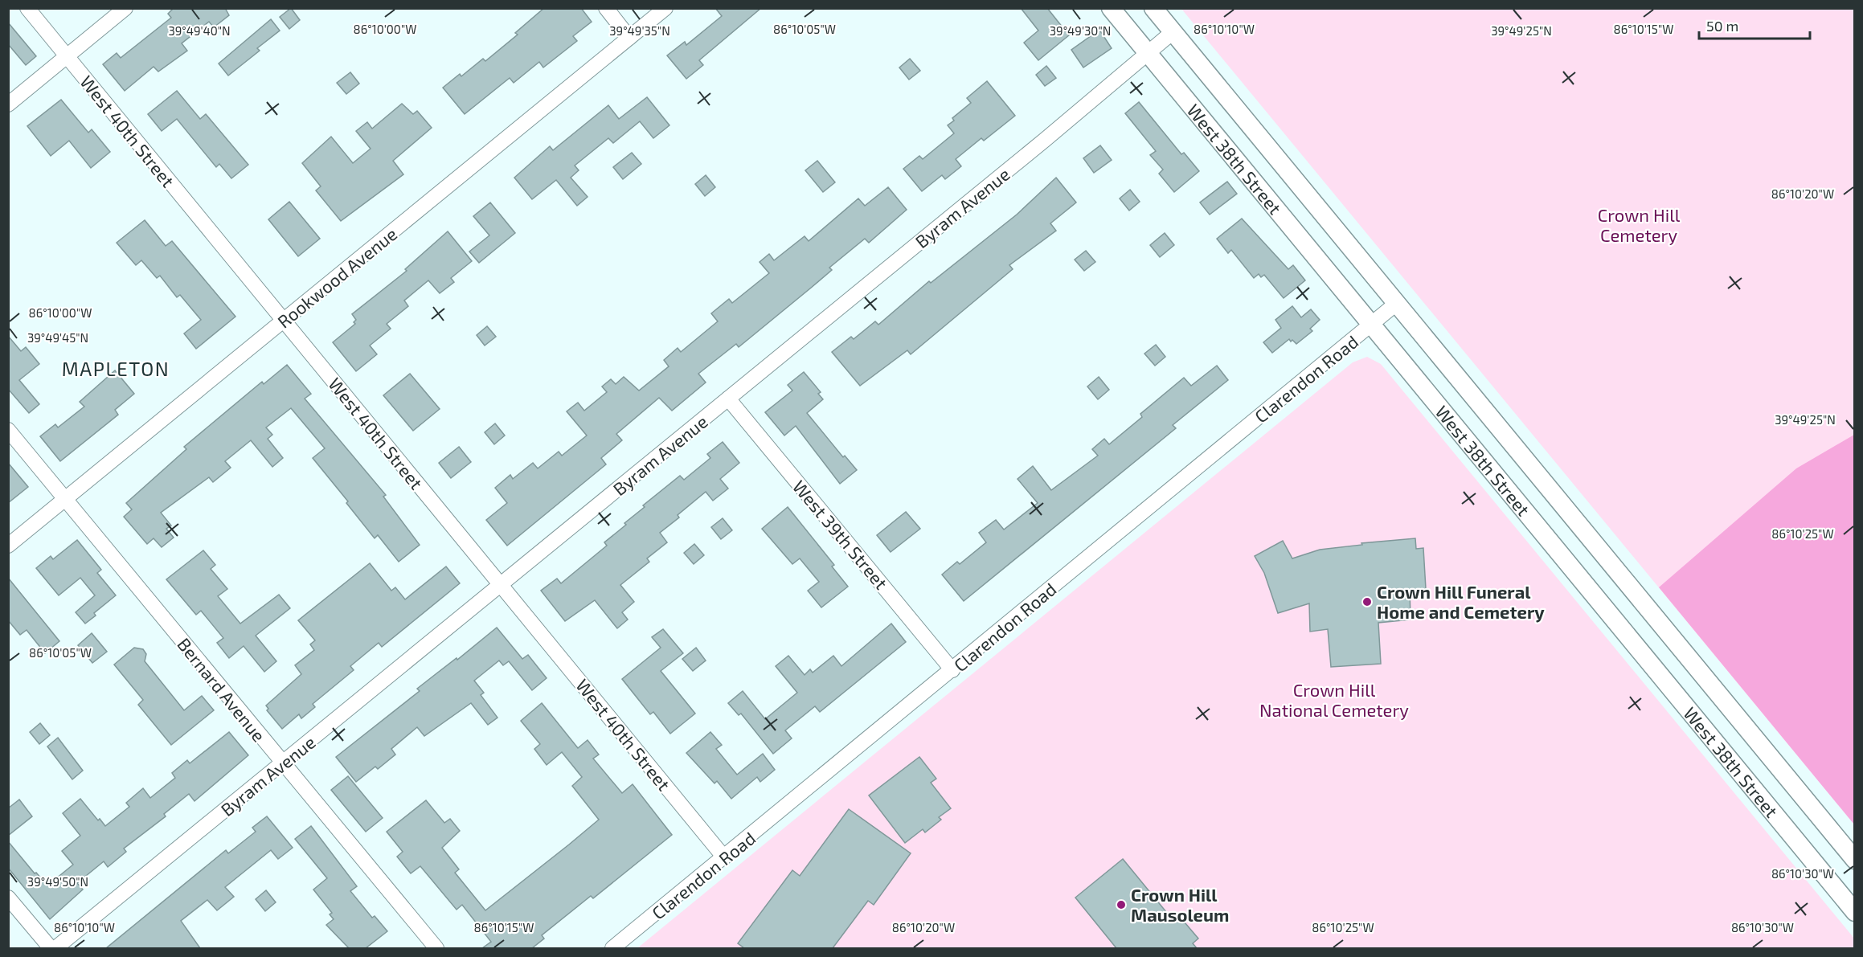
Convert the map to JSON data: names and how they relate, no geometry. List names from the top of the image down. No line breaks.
{"streets":{"main road":["West 38th Street"],"street":["West 40th Street","Byram Avenue","Rookwood Avenue","Clarendon Road","West 39th Street","Bernard Avenue"]},"crossings":[["West 40th Street","Byram Avenue"],["West 40th Street","Rookwood Avenue"],["West 40th Street","Clarendon Road"],["West 38th Street","Byram Avenue"],["West 38th Street","Clarendon Road"],["Byram Avenue","West 39th Street"],["Byram Avenue","Bernard Avenue"],["Rookwood Avenue","Bernard Avenue"],["Clarendon Road","West 39th Street"]],"districts":["MAPLETON"],"parks":["Crown Hill Cemetery","Crown Hill National Cemetery"],"places":["Crown Hill Funeral Home and Cemetery","Crown Hill Mausoleum"],"scale_bar":"50 m","coordinates":["86°10'00\"W","86°10'05\"W","86°10'10\"W","86°10'15\"W","39°49'40\"N","39°49'35\"N","39°49'30\"N","39°49'25\"N","86°10'20\"W","39°49'45\"N","86°10'25\"W","86°10'30\"W","39°49'50\"N"]}
